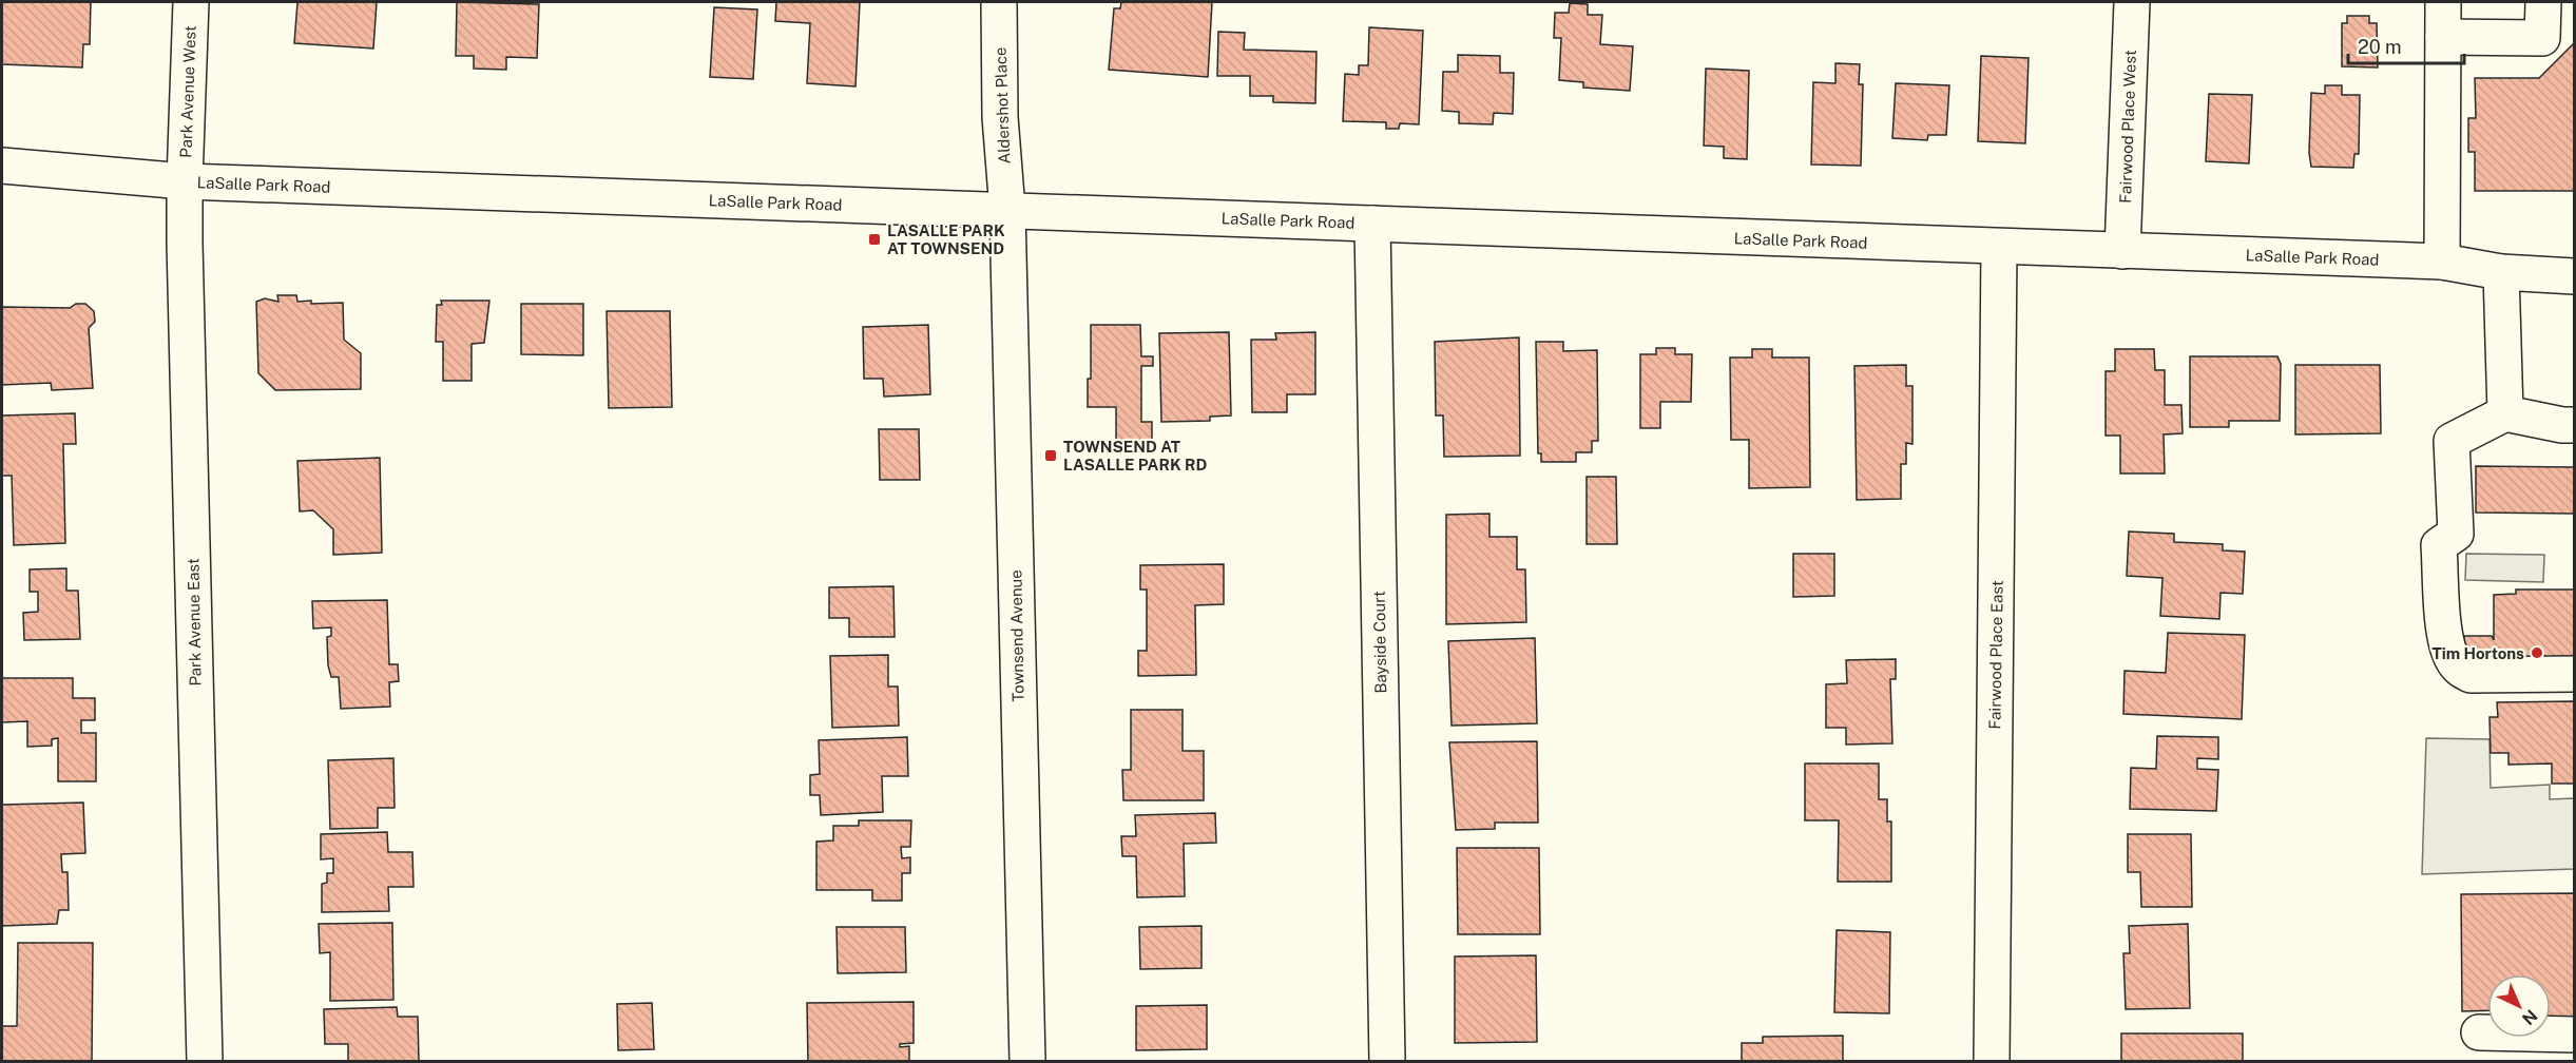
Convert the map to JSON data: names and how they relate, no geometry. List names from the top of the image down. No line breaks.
{"streets":{"street":["Park Avenue West","Aldershot Place","Fairwood Place West","LaSalle Park Road","Park Avenue East","Townsend Avenue","Bayside Court","Fairwood Place East"]},"crossings":[["Park Avenue West","LaSalle Park Road"],["Park Avenue West","Park Avenue East"],["Aldershot Place","LaSalle Park Road"],["Aldershot Place","Townsend Avenue"],["Fairwood Place West","LaSalle Park Road"],["LaSalle Park Road","Park Avenue East"],["LaSalle Park Road","Townsend Avenue"],["LaSalle Park Road","Bayside Court"],["LaSalle Park Road","Fairwood Place East"]],"places":{"transit":["LASALLE PARK AT TOWNSEND","TOWNSEND AT LASALLE PARK RD"],"other":["Tim Hortons"]},"scale_bar":"20 m","north":"bottom right"}
